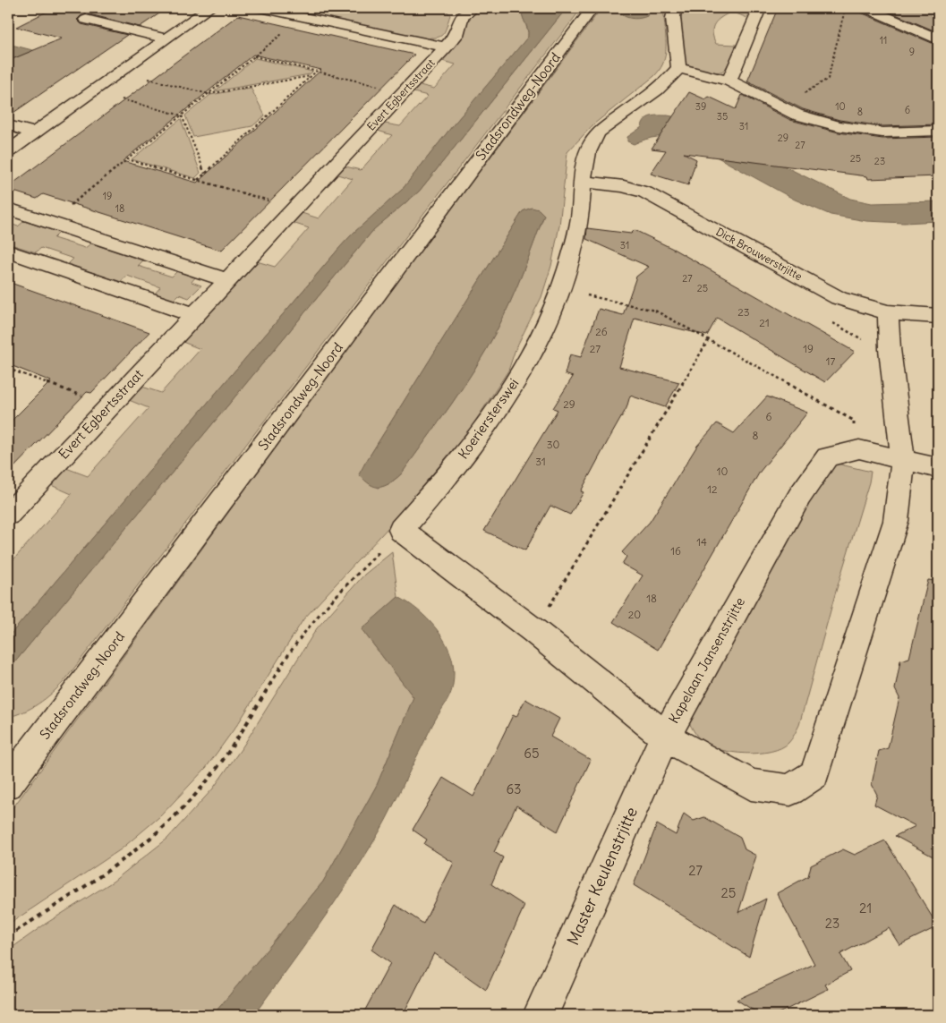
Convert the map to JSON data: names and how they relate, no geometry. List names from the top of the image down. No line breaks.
{"streets":{"street":["Evert Egbertsstraat","Stadsrondweg-Noord","Dick Brouwerstrjitte","Koeriersterswei","Kapelaan Jansenstrjitte","Master Keulenstrjitte"]},"crossings":[["Dick Brouwerstrjitte","Koeriersterswei"],["Dick Brouwerstrjitte","Kapelaan Jansenstrjitte"],["Kapelaan Jansenstrjitte","Master Keulenstrjitte"]],"house_numbers":["11","9","39","10","6","8","35","31","29","27","25","23","19","18","31","27","25","23","21","26","27","19","17","29","6","8","30","31","10","12","14","16","18","20","65","63","27","25","21","23"]}
